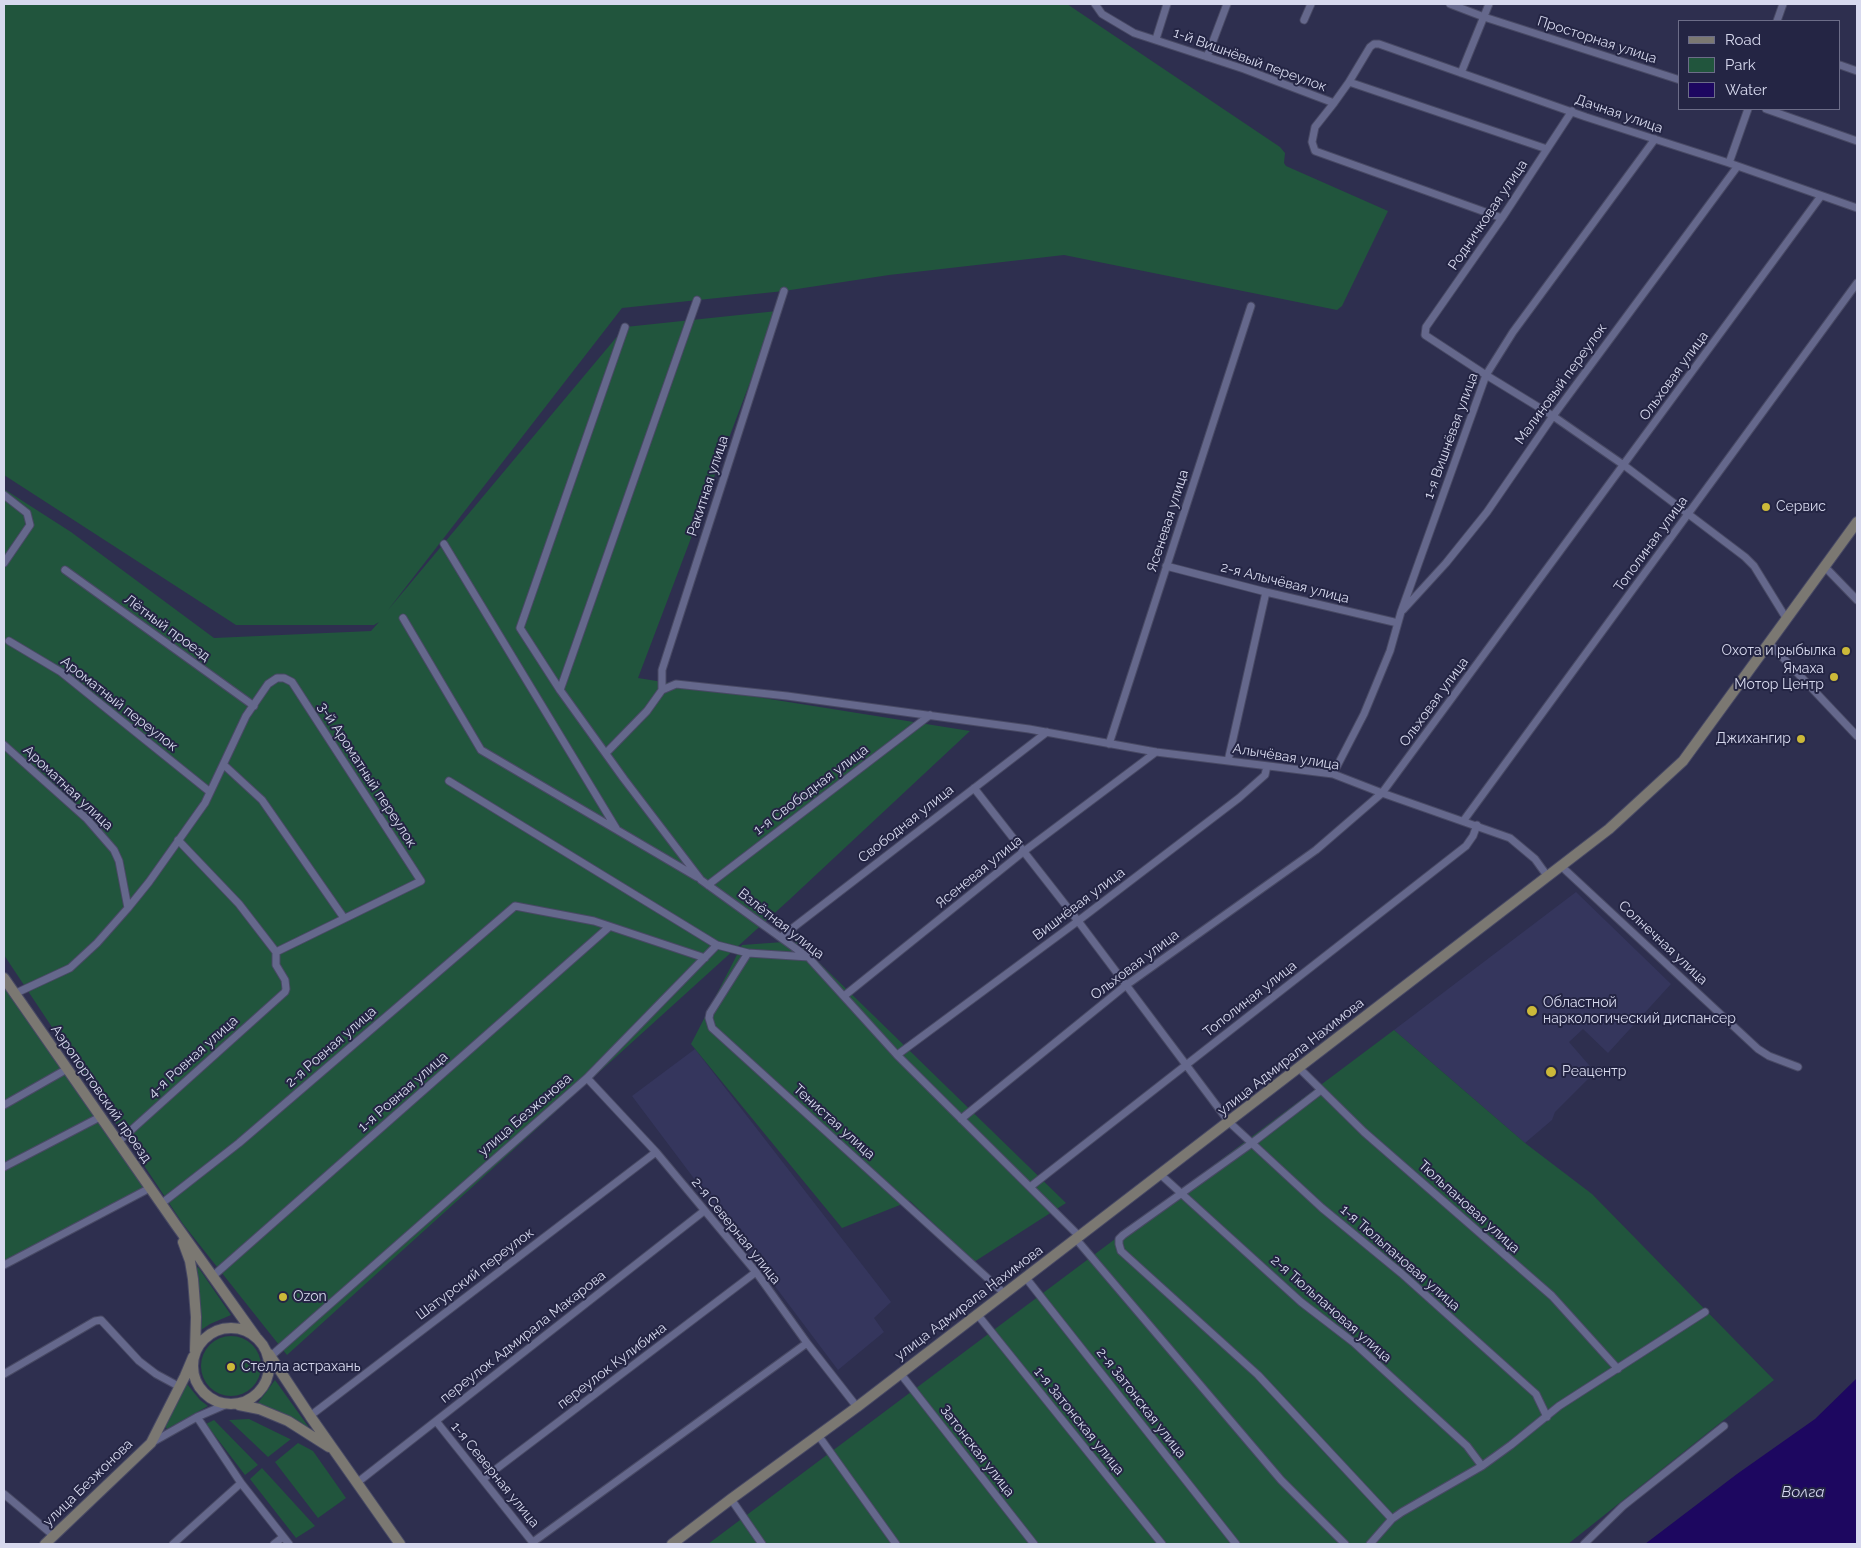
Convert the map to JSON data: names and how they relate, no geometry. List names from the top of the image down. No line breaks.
{"streets":{"main road":["улица Адмирала Нахимова","Аэропортовский проезд","улица Безжонова"],"street":["Просторная улица","1-й Вишнёвый переулок","Дачная улица","Родничковая улица","Ольховая улица","Малиновый переулок","1-я Вишнёвая улица","Ракитная улица","Ясеневая улица","Тополиная улица","2-я Алычёвая улица","Лётный проезд","Ароматный переулок","Алычёвая улица","3-й Ароматный переулок","Ароматная улица","1-я Свободная улица","Свободная улица","Вишнёвая улица","Взлётная улица","Солнечная улица","2-я Ровная улица","4-я Ровная улица","1-я Ровная улица","Тенистая улица","Тюльпановая улица","2-я Северная улица","1-я Тюльпановая улица","Шатурский переулок","2-я Тюльпановая улица","переулок Адмирала Макарова","переулок Кулибина","2-я Затонская улица","1-я Затонская улица","Затонская улица","1-я Северная улица"]},"crossings":[["1-й Вишнёвый переулок","Родничковая улица"],["Дачная улица","Родничковая улица"],["Дачная улица","Ольховая улица"],["Дачная улица","Малиновый переулок"],["Дачная улица","1-я Вишнёвая улица"],["Родничковая улица","1-я Вишнёвая улица"],["Ольховая улица","Алычёвая улица"],["Ольховая улица","Взлётная улица"],["Ольховая улица","1-я Тюльпановая улица"],["Малиновый переулок","1-я Вишнёвая улица"],["1-я Вишнёвая улица","2-я Алычёвая улица"],["1-я Вишнёвая улица","Алычёвая улица"],["Ракитная улица","Алычёвая улица"],["Ясеневая улица","2-я Алычёвая улица"],["Ясеневая улица","Алычёвая улица"],["Ясеневая улица","Взлётная улица"],["Ясеневая улица","1-я Тюльпановая улица"],["Тополиная улица","Алычёвая улица"],["Тополиная улица","Взлётная улица"],["Тополиная улица","1-я Тюльпановая улица"],["Лётный проезд","3-й Ароматный переулок"],["Алычёвая улица","1-я Свободная улица"],["Алычёвая улица","Свободная улица"],["Алычёвая улица","Вишнёвая улица"],["Алычёвая улица","улица Адмирала Нахимова"],["1-я Свободная улица","Взлётная улица"],["Свободная улица","Взлётная улица"],["Свободная улица","1-я Тюльпановая улица"],["Вишнёвая улица","Взлётная улица"],["Вишнёвая улица","1-я Тюльпановая улица"],["Взлётная улица","улица Адмирала Нахимова"],["Солнечная улица","улица Адмирала Нахимова"],["2-я Ровная улица","1-я Ровная улица"],["2-я Ровная улица","Аэропортовский проезд"],["4-я Ровная улица","Аэропортовский проезд"],["улица Адмирала Нахимова","Тенистая улица"],["улица Адмирала Нахимова","Тюльпановая улица"],["улица Адмирала Нахимова","2-я Северная улица"],["улица Адмирала Нахимова","1-я Тюльпановая улица"],["улица Адмирала Нахимова","2-я Тюльпановая улица"],["улица Адмирала Нахимова","2-я Затонская улица"],["улица Адмирала Нахимова","1-я Затонская улица"],["улица Адмирала Нахимова","Затонская улица"],["улица Безжонова","2-я Северная улица"],["2-я Северная улица","Шатурский переулок"],["2-я Северная улица","переулок Адмирала Макарова"],["2-я Северная улица","переулок Кулибина"],["переулок Адмирала Макарова","1-я Северная улица"],["переулок Кулибина","1-я Северная улица"]],"water":["Волга"],"places":["Сервис","Охота и рыбылка","Ямаха Мотор Центр","Джихангир","Областной наркологический диспансер","Реацентр","Ozon","Стелла астрахань"],"legend":["Road","Park","Water"]}
